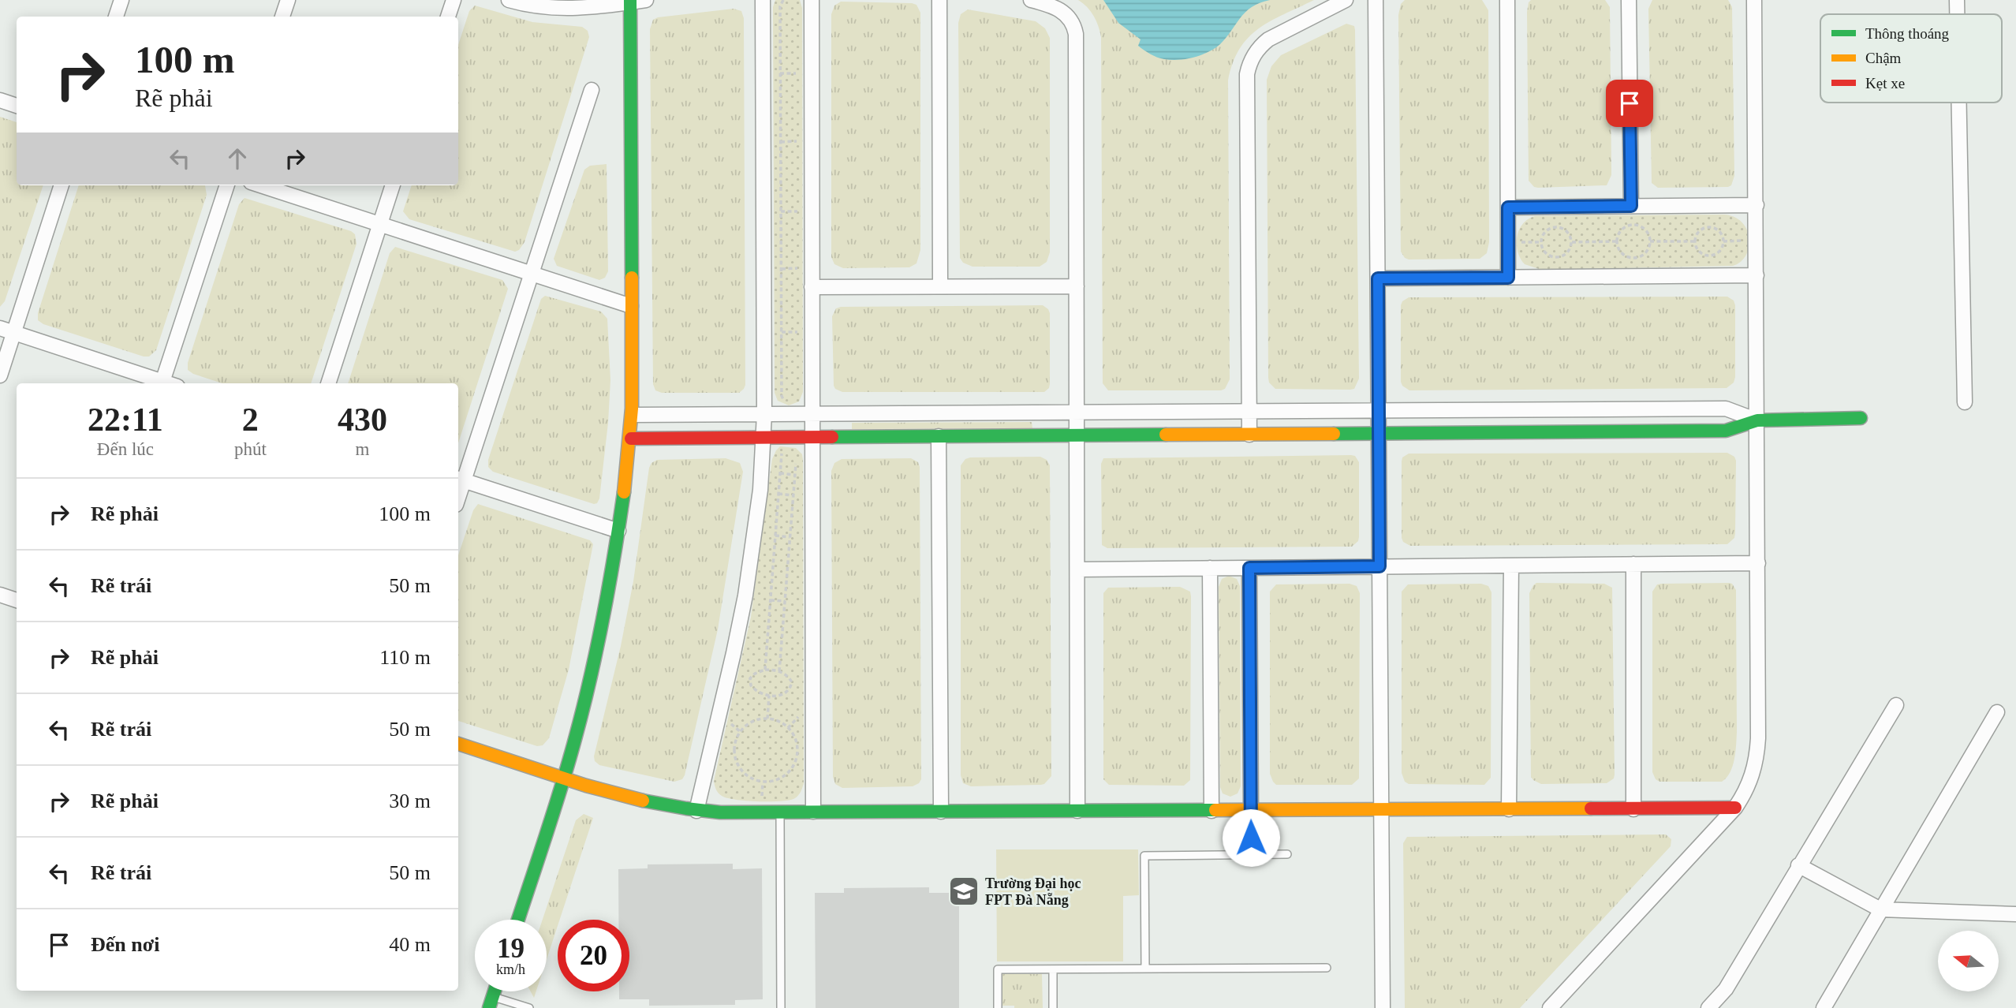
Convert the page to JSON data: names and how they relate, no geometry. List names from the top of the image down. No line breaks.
{"places":{"school or university":["Trường Đại học FPT Đà Nẵng"]},"legend":["Thông thoáng","Chậm","Kẹt xe"],"north":"left","page":{"turn":["100 m","Rẽ phải"],"eta":["22:11","Đến lúc","2","phút","430","m"],"list":[{"name":"Rẽ phải","value":"100 m"},{"name":"Rẽ trái","value":"50 m"},{"name":"Rẽ phải","value":"110 m"},{"name":"Rẽ trái","value":"50 m"},{"name":"Rẽ phải","value":"30 m"},{"name":"Rẽ trái","value":"50 m"},{"name":"Đến nơi","value":"40 m"}],"speed":"19 km/h","limit":"20"}}
